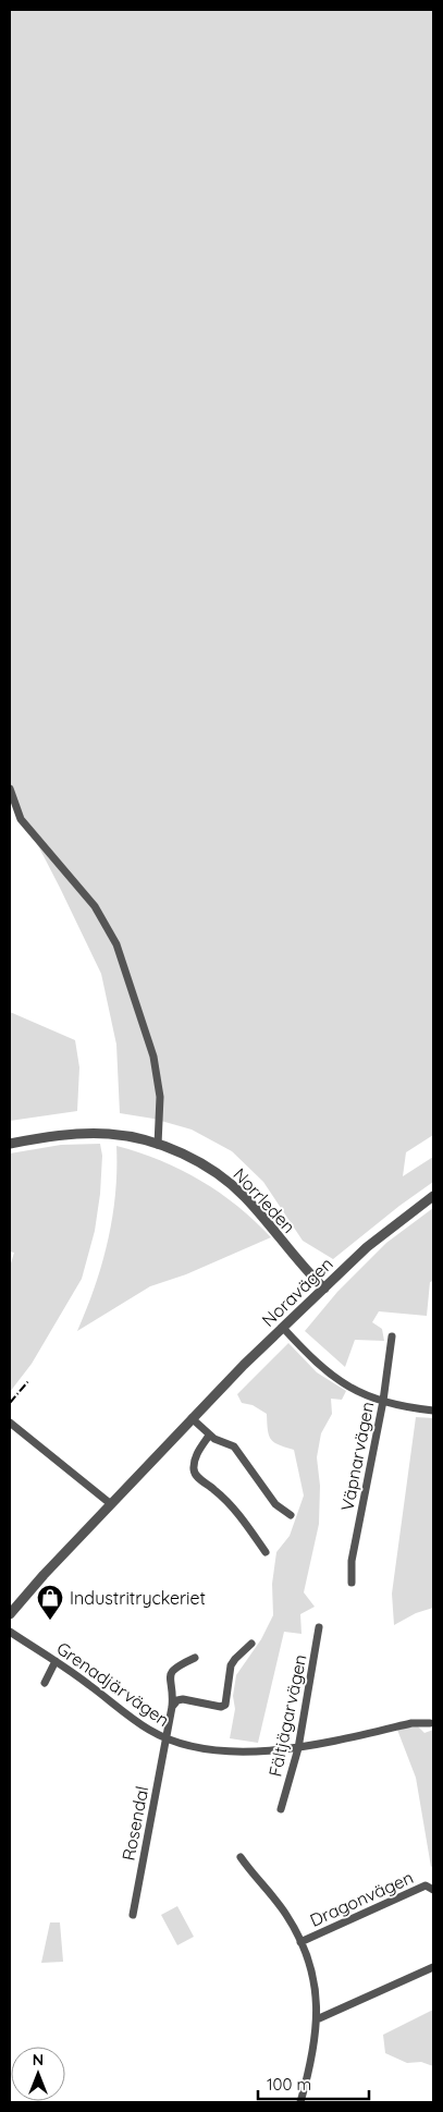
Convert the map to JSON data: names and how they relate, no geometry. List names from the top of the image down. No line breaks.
{"streets":{"street":["Norrleden","Noravägen","Väpnarvägen","Grenadjärvägen","Fältjägarvägen","Rosendal","Dragonvägen"]},"crossings":[["Norrleden","Noravägen"],["Grenadjärvägen","Fältjägarvägen"],["Grenadjärvägen","Rosendal"]],"places":{"shop":["Industritryckeriet"]},"scale_bar":"100 m","north":"top"}
